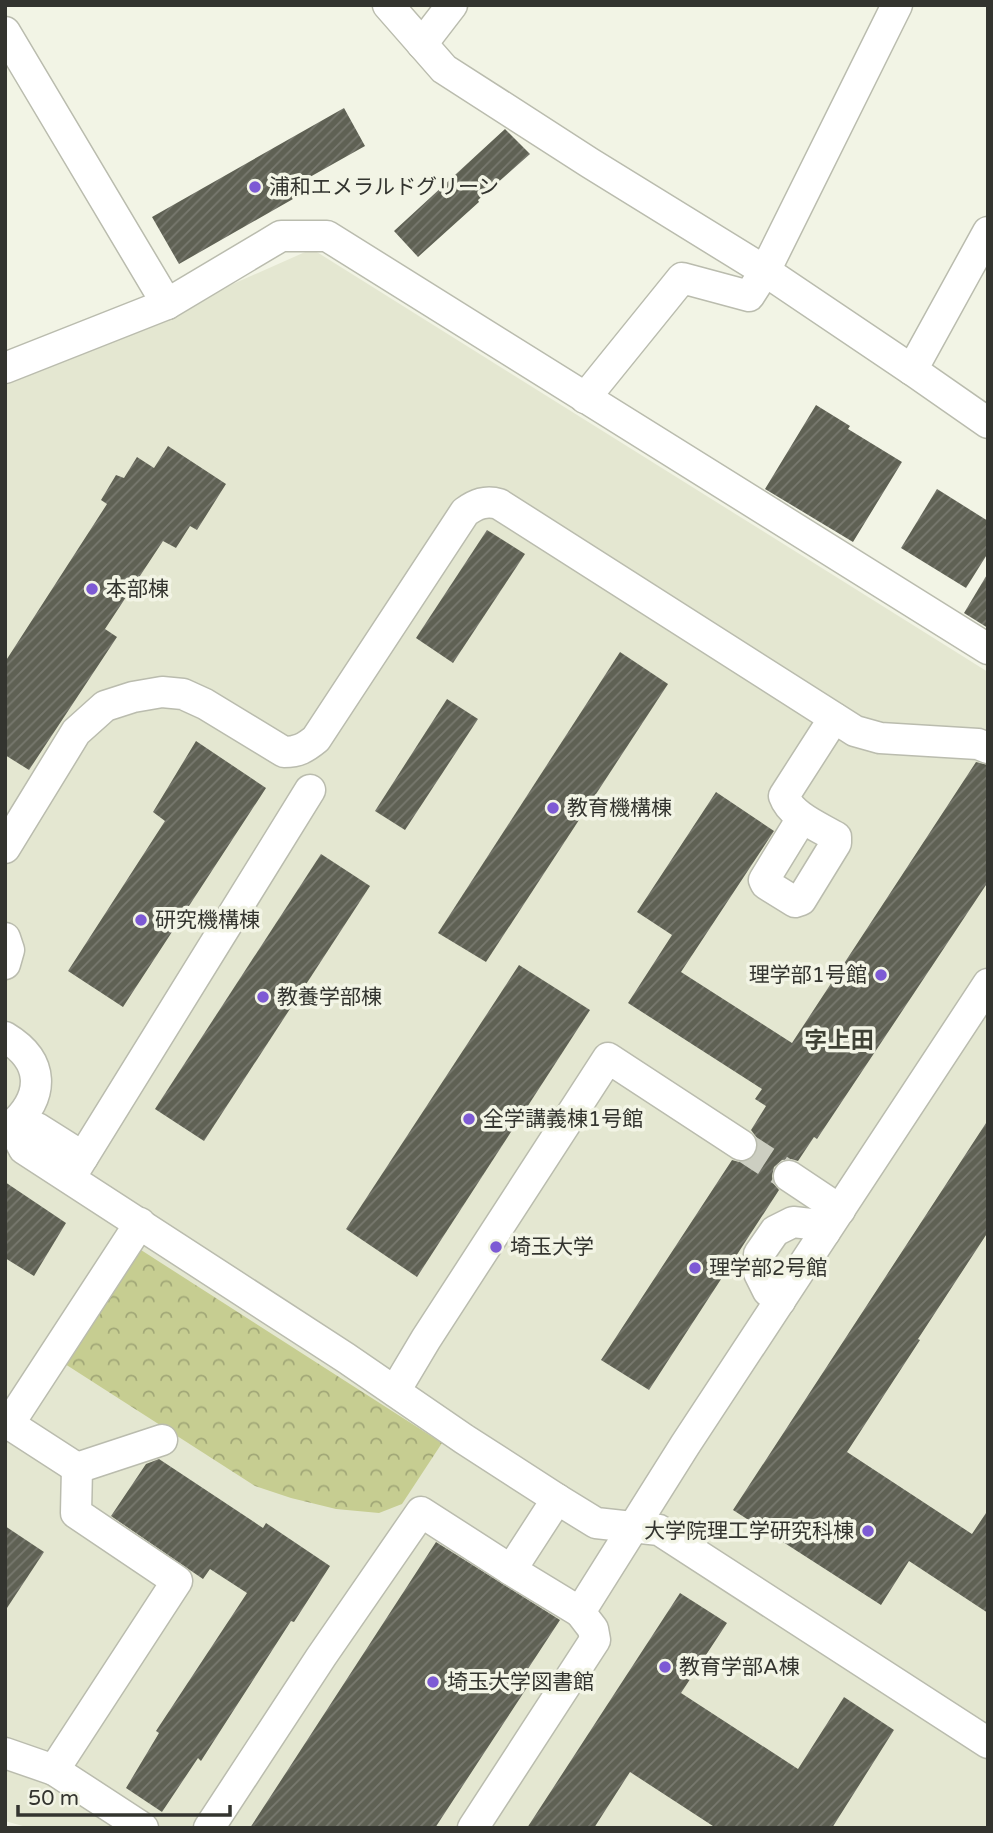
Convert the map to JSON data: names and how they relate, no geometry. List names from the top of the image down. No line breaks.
{"districts":["字上田"],"places":["浦和エメラルドグリーン","本部棟","教育機構棟","研究機構棟","理学部1号館","教養学部棟","全学講義棟1号館","埼玉大学","理学部2号館","大学院理工学研究科棟","教育学部A棟","埼玉大学図書館"],"scale_bar":"50 m"}
